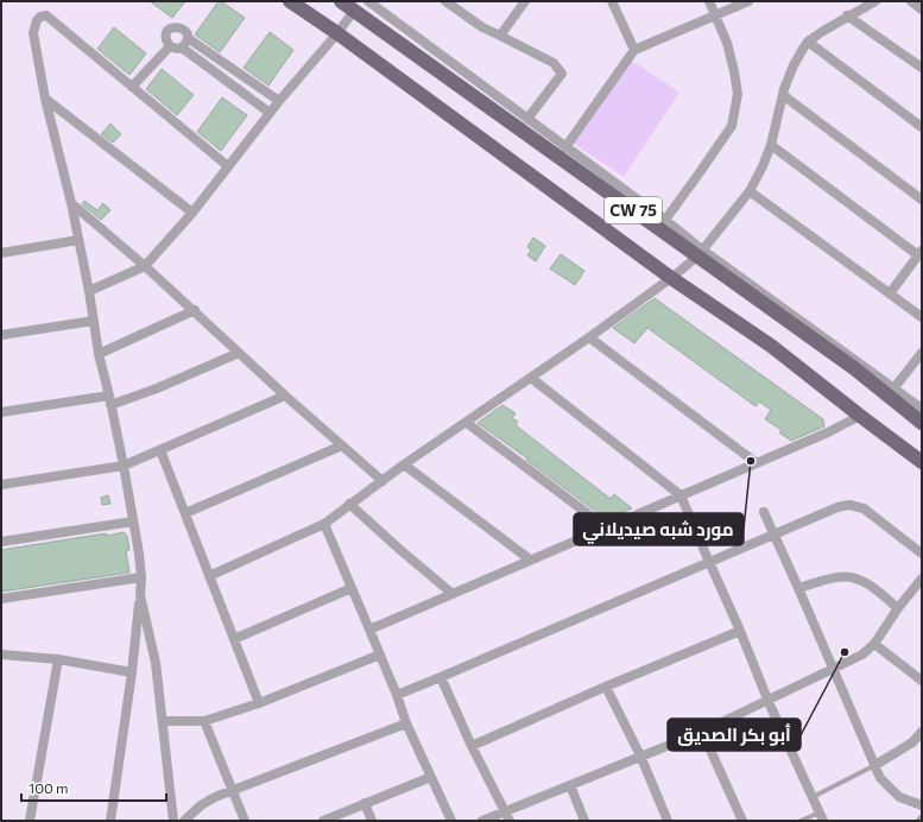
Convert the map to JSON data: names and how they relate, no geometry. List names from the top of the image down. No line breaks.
{"streets":{"main road":["CW 75"]},"places":["مورد شبه صيديلاني","أبو بكر الصديق"],"scale_bar":"100 m"}
